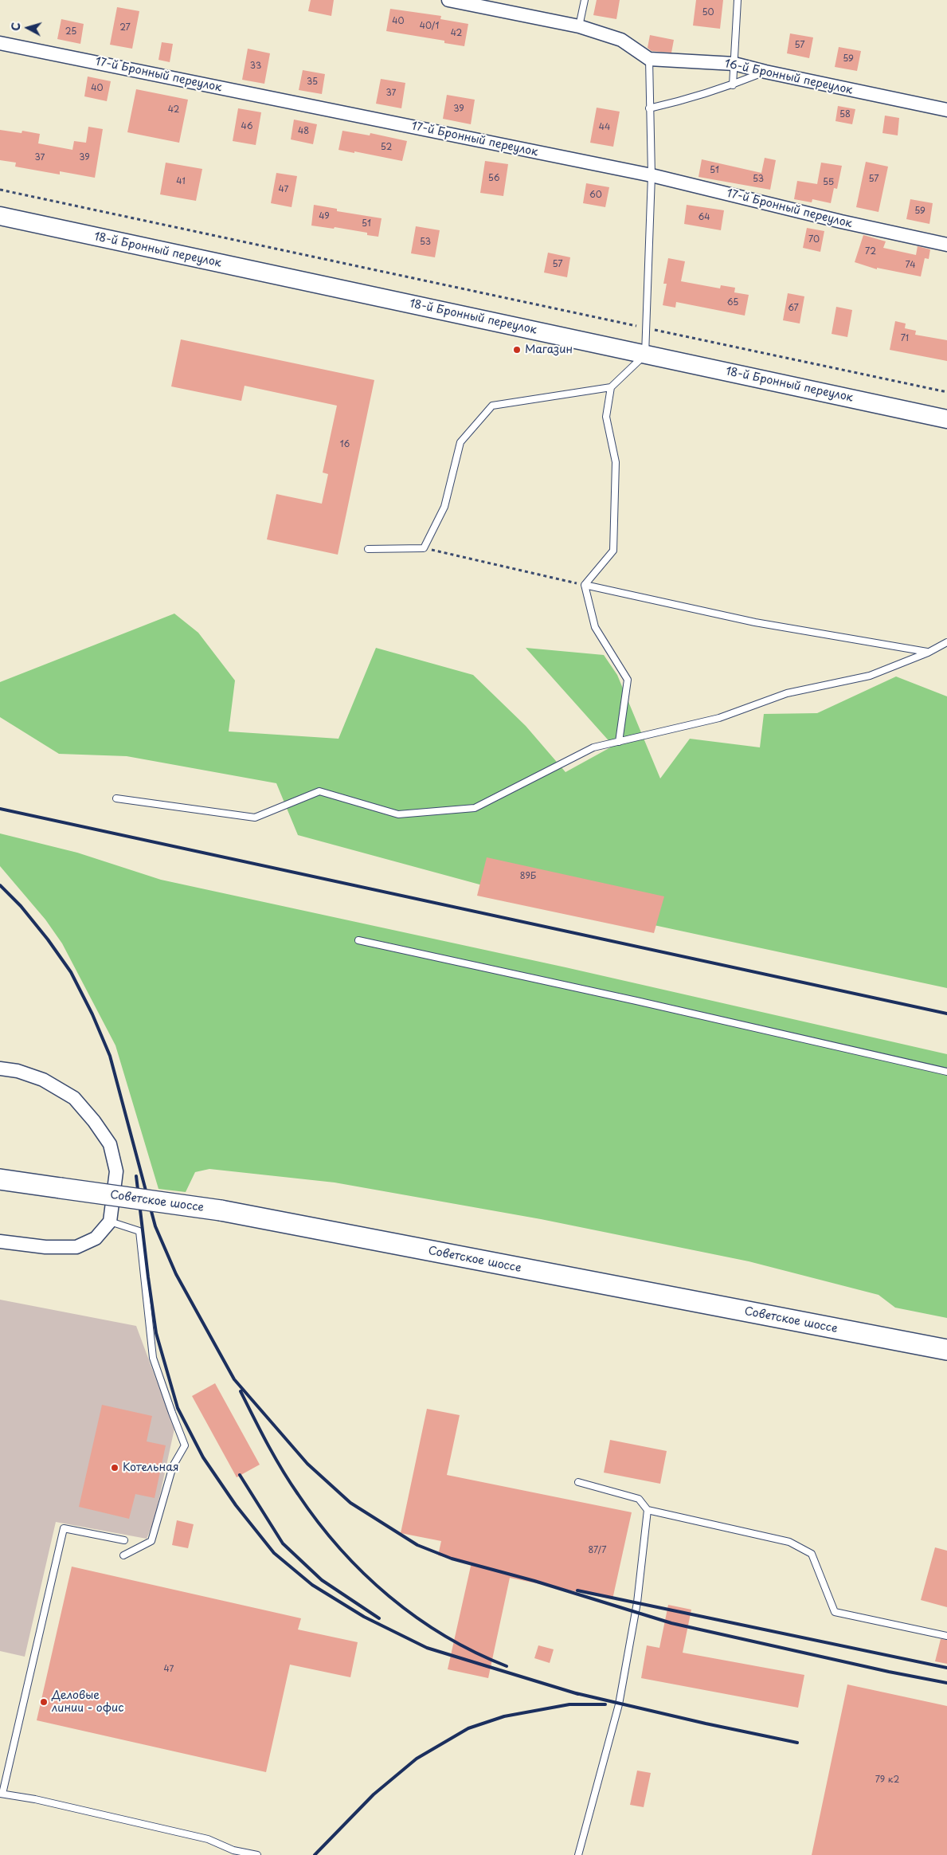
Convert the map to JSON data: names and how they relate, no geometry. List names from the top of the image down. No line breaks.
{"streets":{"main road":["Советское шоссе"],"street":["17-й Бронный переулок","16-й Бронный переулок","18-й Бронный переулок"]},"places":["Магазин","Котельная","Деловые линии - офис"],"house_numbers":["50","40","40/1","27","25","42","57","59","33","35","40","37","39","42","58","46","44","48","52","37","39","51","56","53","57","41","55","47","60","59","49","64","51","70","53","72","57","74","65","67","71","16","89Б","87/7","47","79 к2"],"north":"left"}
